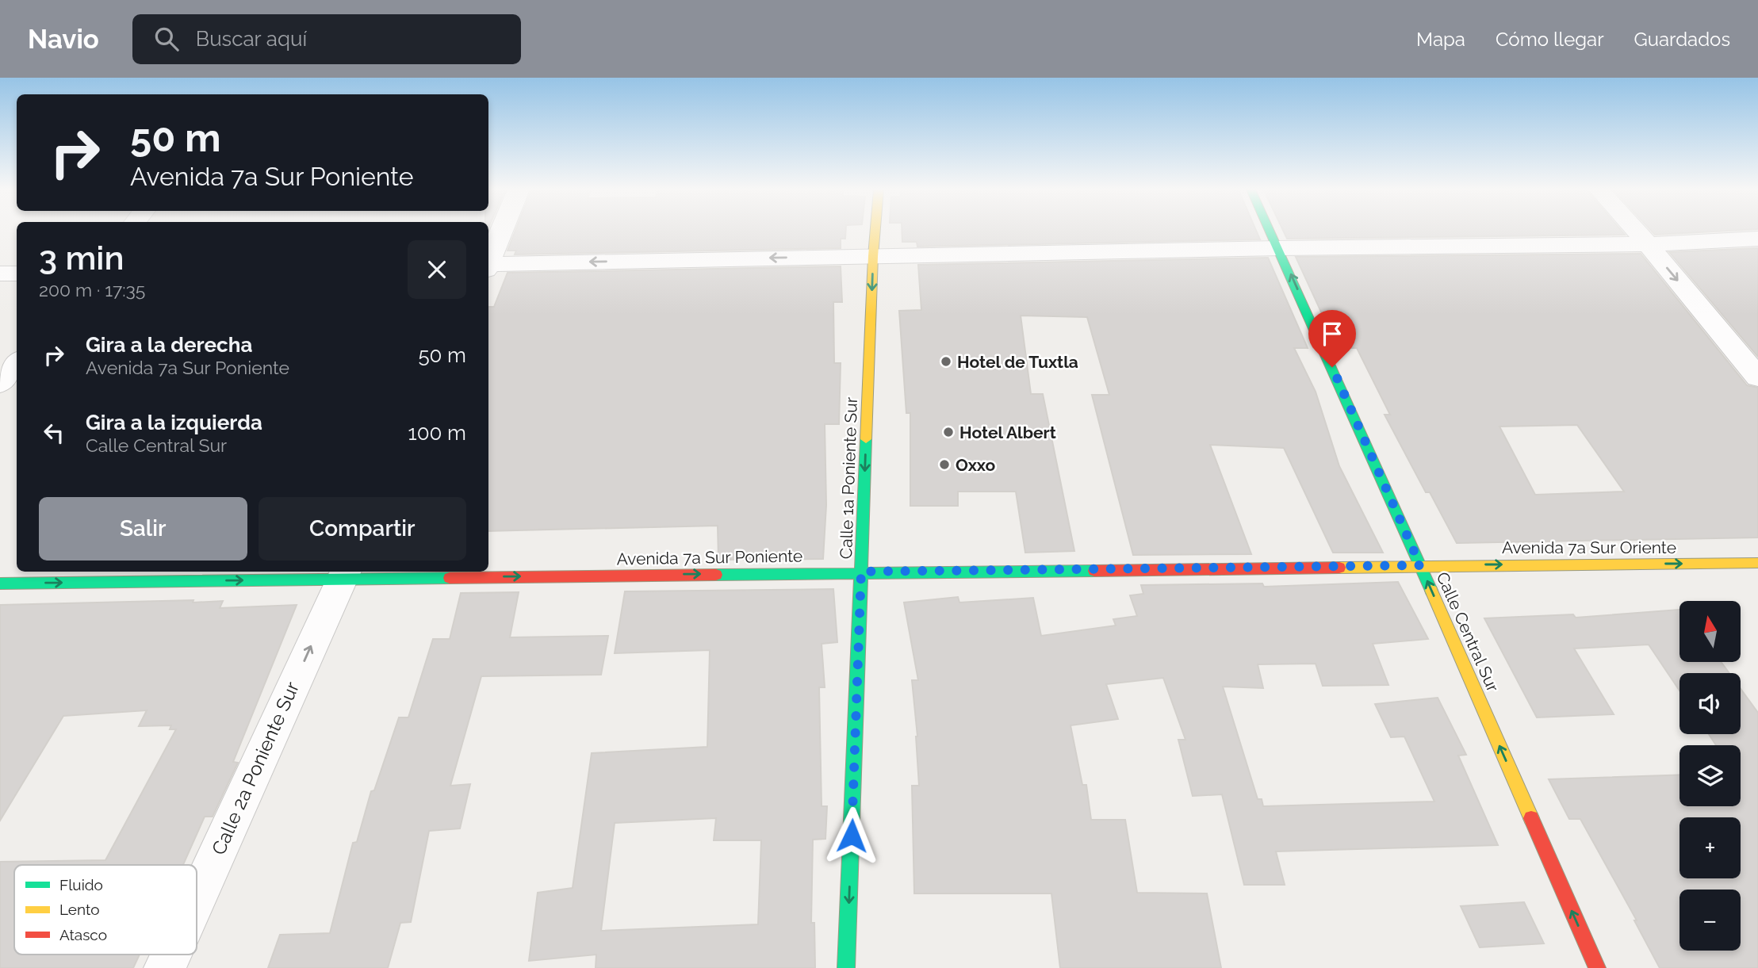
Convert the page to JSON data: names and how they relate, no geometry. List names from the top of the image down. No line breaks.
{"streets":{"main road":["Calle 1a Poniente Sur","Avenida 7a Sur Oriente","Avenida 7a Sur Poniente","Calle Central Sur"],"street":["Calle 2a Poniente Sur"]},"crossings":[["Calle 1a Poniente Sur","Avenida 7a Sur Poniente"],["Avenida 7a Sur Oriente","Avenida 7a Sur Poniente"],["Avenida 7a Sur Oriente","Calle Central Sur"],["Avenida 7a Sur Poniente","Calle Central Sur"],["Avenida 7a Sur Poniente","Calle 2a Poniente Sur"]],"one_way":["Calle 1a Poniente Sur","Avenida 7a Sur Oriente","Avenida 7a Sur Poniente","Calle Central Sur","Calle 2a Poniente Sur"],"places":["Hotel de Tuxtla","Hotel Albert","Oxxo"],"legend":["Fluido","Lento","Atasco"],"north":"top","page":{"header":"Navio","search":"Buscar aquí","nav":["Mapa","Cómo llegar","Guardados"],"turn":["50 m","Avenida 7a Sur Poniente"],"heading":["3 min","200 m · 17:35"],"list":[{"name":"Gira a la derecha","note":"Avenida 7a Sur Poniente","value":"50 m"},{"name":"Gira a la izquierda","note":"Calle Central Sur","value":"100 m"}],"buttons":["Salir","Compartir"],"map_buttons":["+","−"]}}
